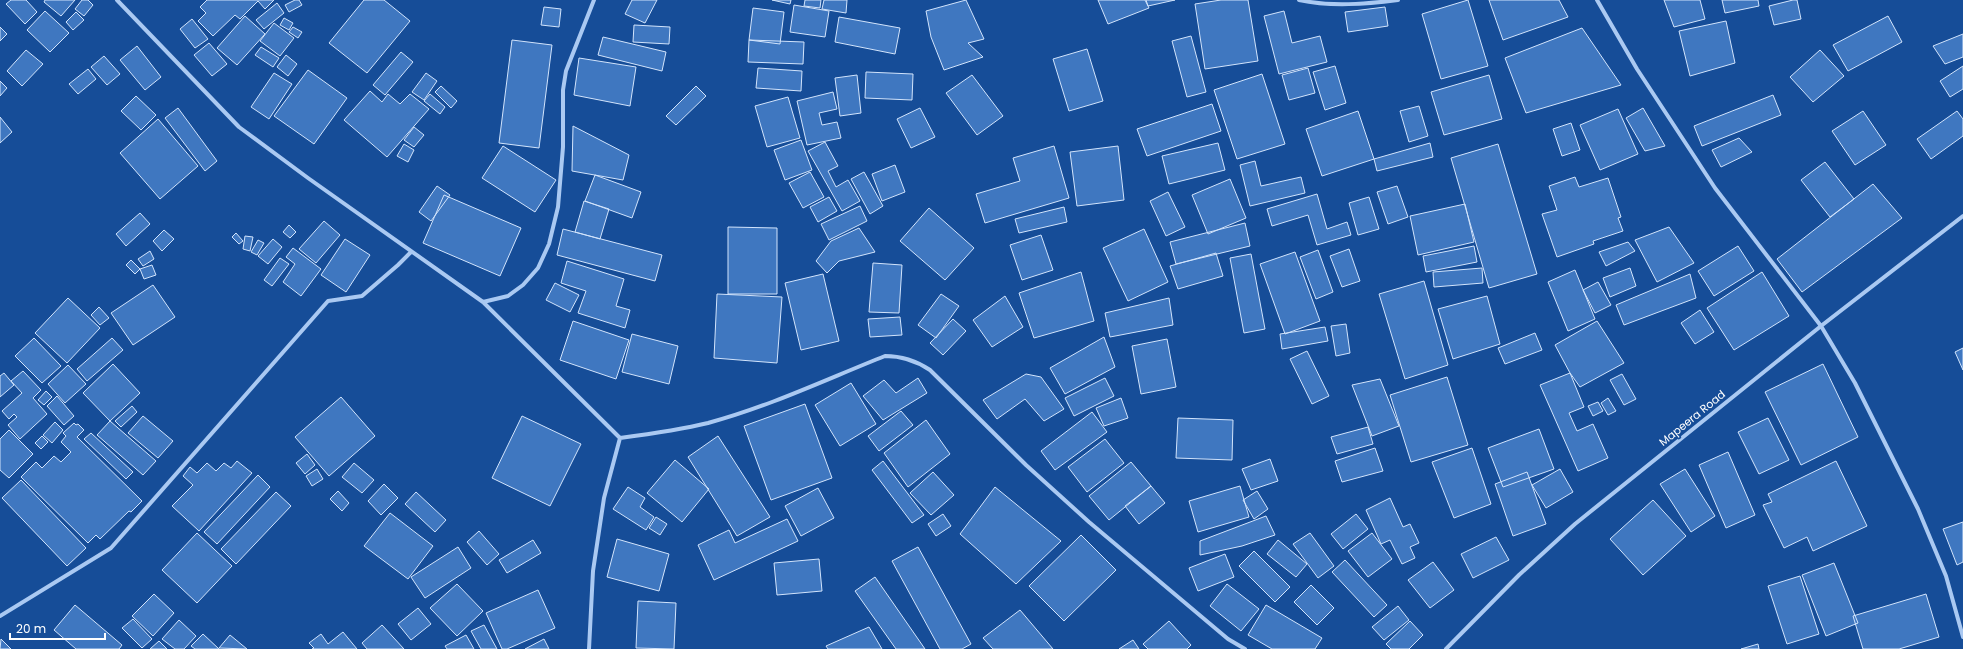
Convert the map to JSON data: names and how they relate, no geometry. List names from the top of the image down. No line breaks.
{"streets":{"street":["Mapeera Road"]},"scale_bar":"20 m"}
